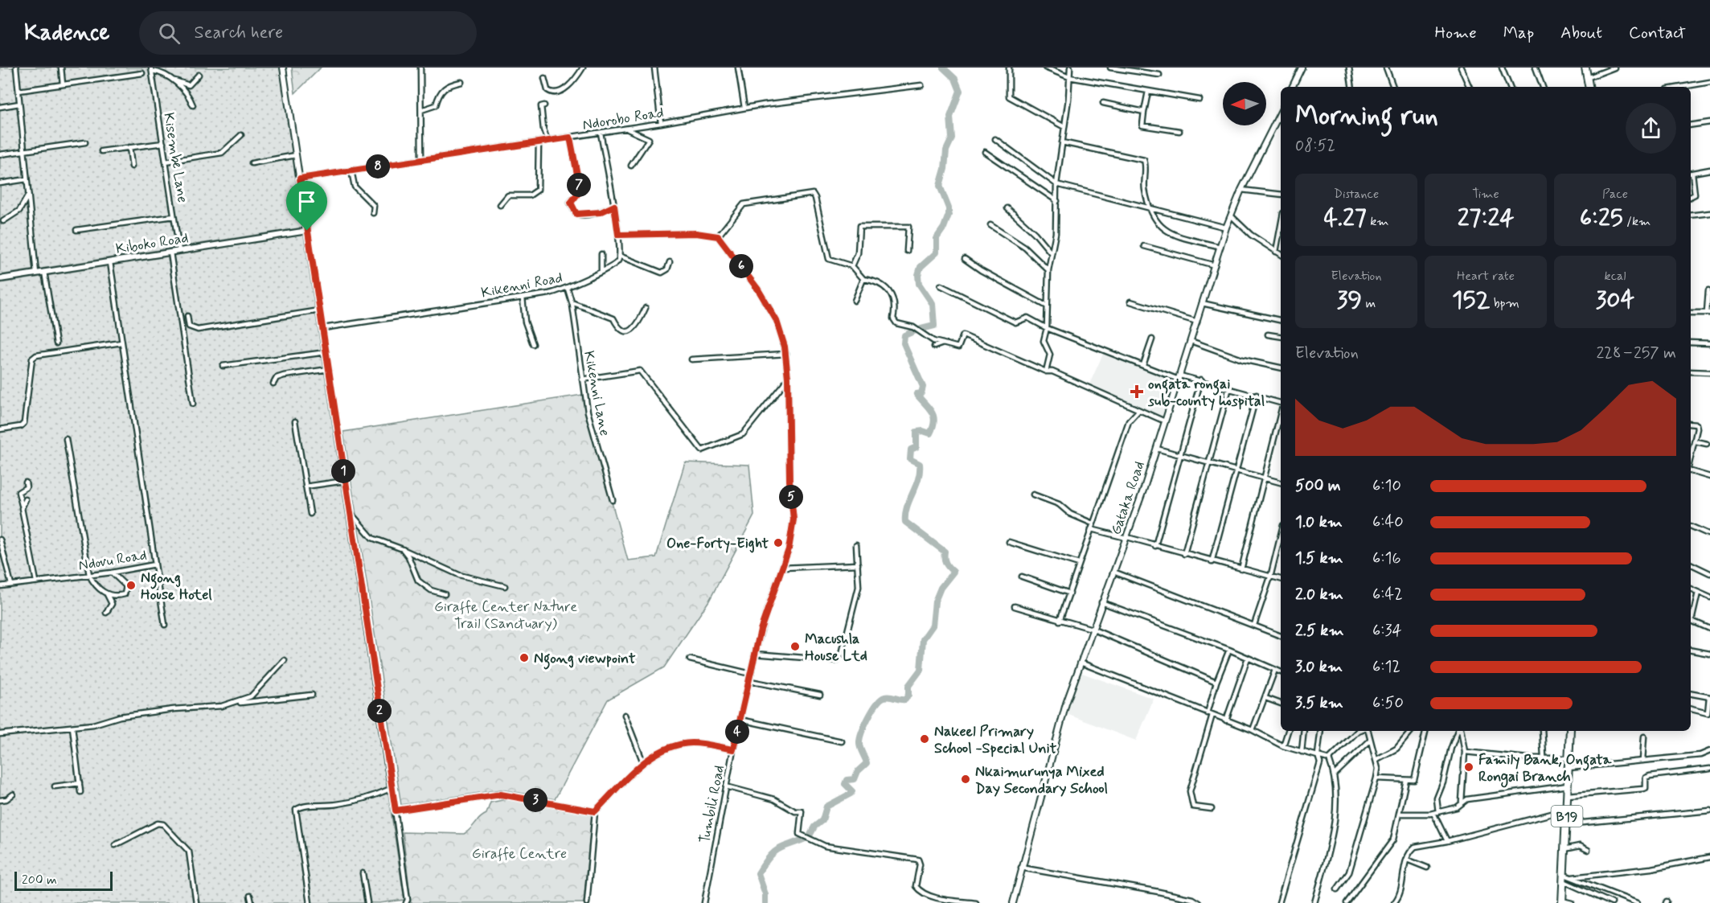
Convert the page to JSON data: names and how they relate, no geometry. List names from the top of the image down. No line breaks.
{"streets":{"highway":["B19"],"street":["Ndorobo Road","Kisembe Lane","Kiboko Road","Kikenni Road","Kikenni Lane","Gataka Road","Ndovu Road","Tumbili Road"]},"crossings":[["Kisembe Lane","Kiboko Road"],["Kiboko Road","Ndovu Road"],["Kikenni Road","Kikenni Lane"]],"parks":["Giraffe Center Nature Trail (Sanctuary)","Giraffe Centre"],"places":{"health":["ongata rongai sub-county hospital"],"other":["One-Forty-Eight","Ngong House Hotel","Macushla House Ltd","Ngong viewpoint","Nakeel Primary School -Special Unit","Family Bank, Ongata Rongai Branch","Nkaimurunya Mixed Day Secondary School"]},"scale_bar":"200 m","north":"left","page":{"header":"Kadence","search":"Search here","nav":["Home","Map","About","Contact"],"heading":["Morning run","08:52"],"pins":["8","7","6","1","5","2","4","3"],"stats":[["Distance","4.27 km"],["Time","27:24"],["Pace","6:25 /km"],["Elevation","39 m"],["Heart rate","152 bpm"],["kcal","304"]],"chart":["Elevation","228–257 m"],"list":[{"name":"500 m","note":"6:10"},{"name":"1.0 km","note":"6:40"},{"name":"1.5 km","note":"6:16"},{"name":"2.0 km","note":"6:42"},{"name":"2.5 km","note":"6:34"},{"name":"3.0 km","note":"6:12"},{"name":"3.5 km","note":"6:50"}],"scale":"200 m"}}
